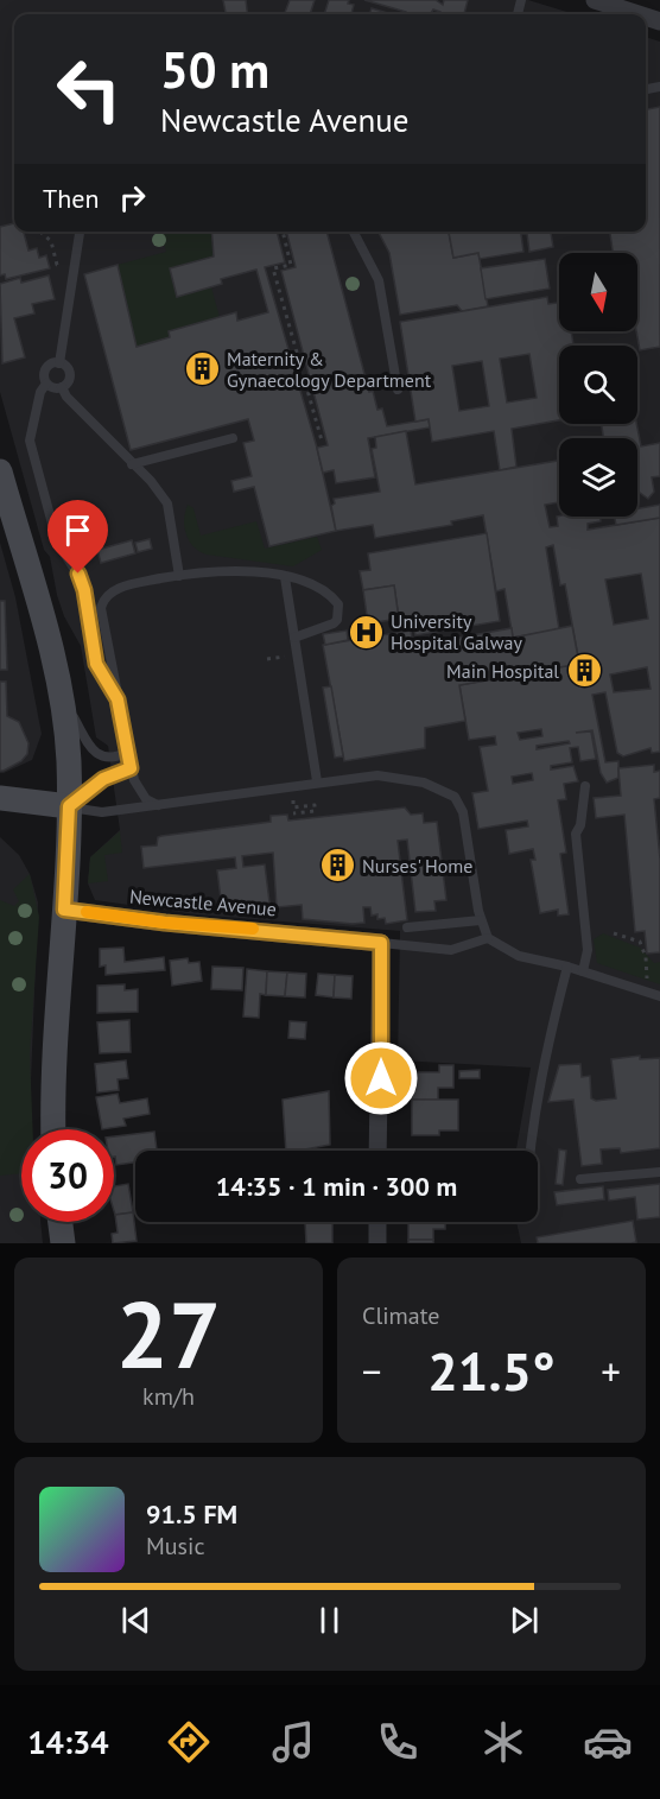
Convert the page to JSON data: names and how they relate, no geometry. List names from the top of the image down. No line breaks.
{"streets":{"street":["Newcastle Avenue"]},"places":{"building":["Maternity & Gynaecology Department","Main Hospital","Nurses' Home"],"hospital":["University Hospital Galway"]},"north":"bottom","page":{"turn":["50 m","Newcastle Avenue"],"then":"Then","limit":"30","trip":"14:35 · 1 min · 300 m","tile":[["27","km/h"],"Climate"],"heat":["−","21.5°","+"],"song":["91.5 FM","Music"],"tabs":"14:34"}}
